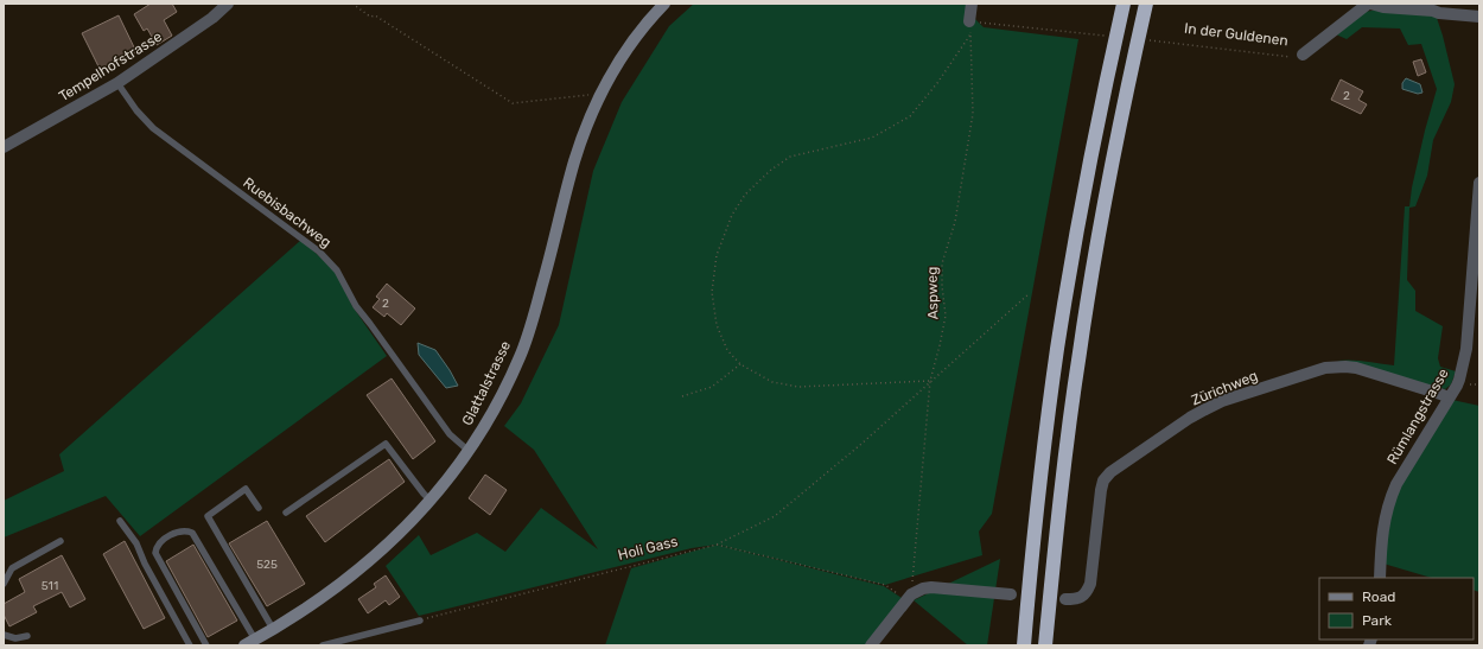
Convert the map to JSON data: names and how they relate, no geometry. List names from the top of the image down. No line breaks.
{"streets":{"street":["In der Guldenen","Tempelhofstrasse","Glattalstrasse","Zürichweg","Rümlangstrasse"],"lane":["Ruebisbachweg"],"path":["Aspweg","Holi Gass"]},"crossings":[["Tempelhofstrasse","Ruebisbachweg"],["Ruebisbachweg","Glattalstrasse"],["Aspweg","Holi Gass"],["Zürichweg","Rümlangstrasse"]],"house_numbers":["2","2","525","511"],"legend":["Road","Park"]}
